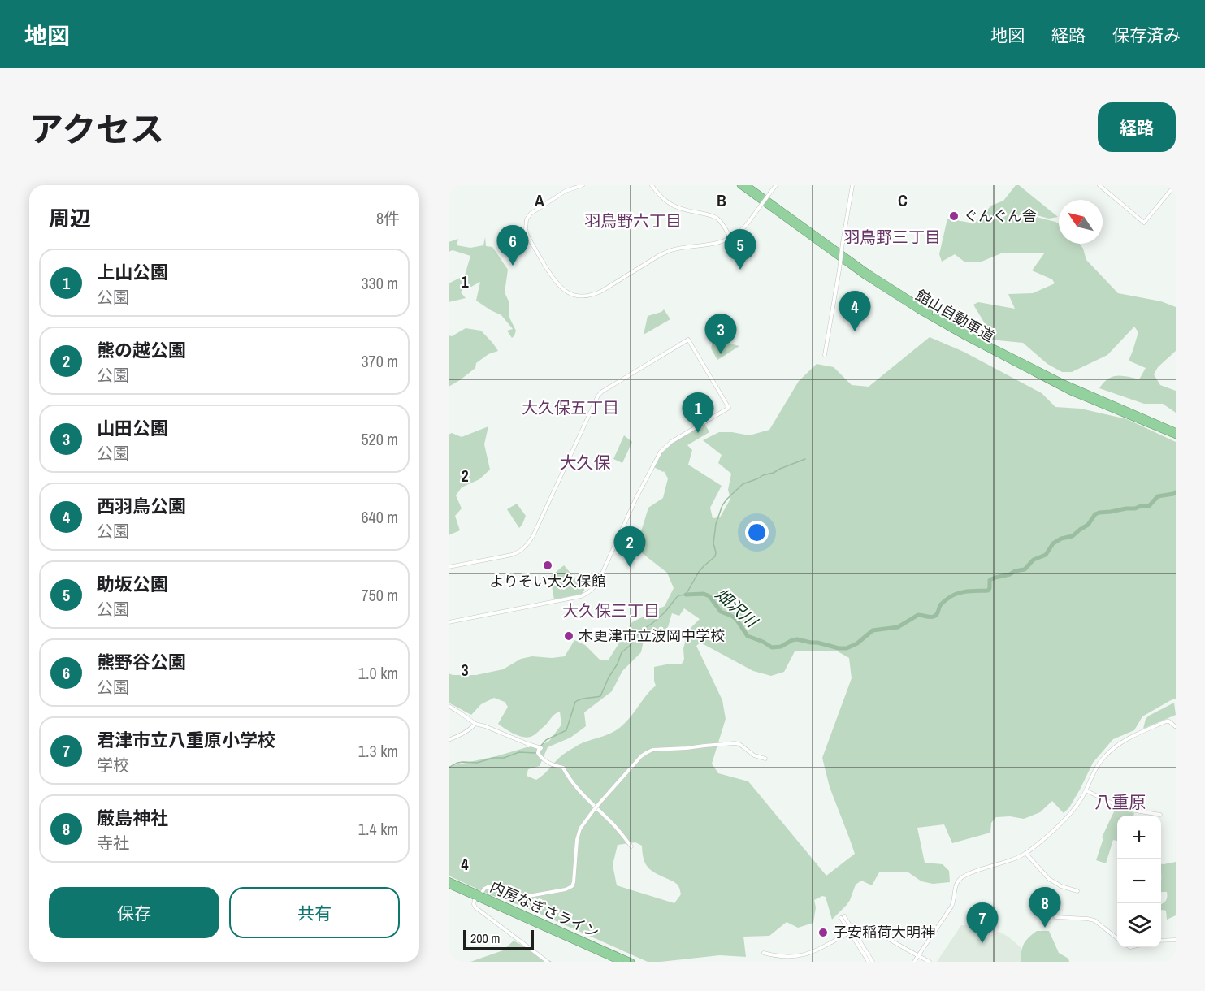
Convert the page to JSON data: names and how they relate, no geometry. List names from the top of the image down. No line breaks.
{"streets":{"highway":["館山自動車道","内房なぎさライン"]},"districts":["羽鳥野六丁目","羽鳥野三丁目","大久保五丁目","大久保","大久保三丁目","八重原"],"water":["畑沢川"],"places":["ぐんぐん舎","よりそい大久保館","木更津市立波岡中学校","子安稲荷大明神"],"scale_bar":"200 m","north":"top left","page":{"header":"地図","nav":["地図","経路","保存済み"],"title":"アクセス","buttons":["経路",["保存","共有"]],"heading":["周辺","8件"],"pins":["6","5","4","3","1","2","8","7"],"list":[{"mark":"1","name":"上山公園","note":"公園","value":"330 m"},{"mark":"2","name":"熊の越公園","note":"公園","value":"370 m"},{"mark":"3","name":"山田公園","note":"公園","value":"520 m"},{"mark":"4","name":"西羽鳥公園","note":"公園","value":"640 m"},{"mark":"5","name":"助坂公園","note":"公園","value":"750 m"},{"mark":"6","name":"熊野谷公園","note":"公園","value":"1.0 km"},{"mark":"7","name":"君津市立八重原小学校","note":"学校","value":"1.3 km"},{"mark":"8","name":"厳島神社","note":"寺社","value":"1.4 km"}],"map_buttons":["+","−"],"scale":"200 m"},"grid":{"columns":["A","B","C"],"rows":["1","2","3","4"]}}
